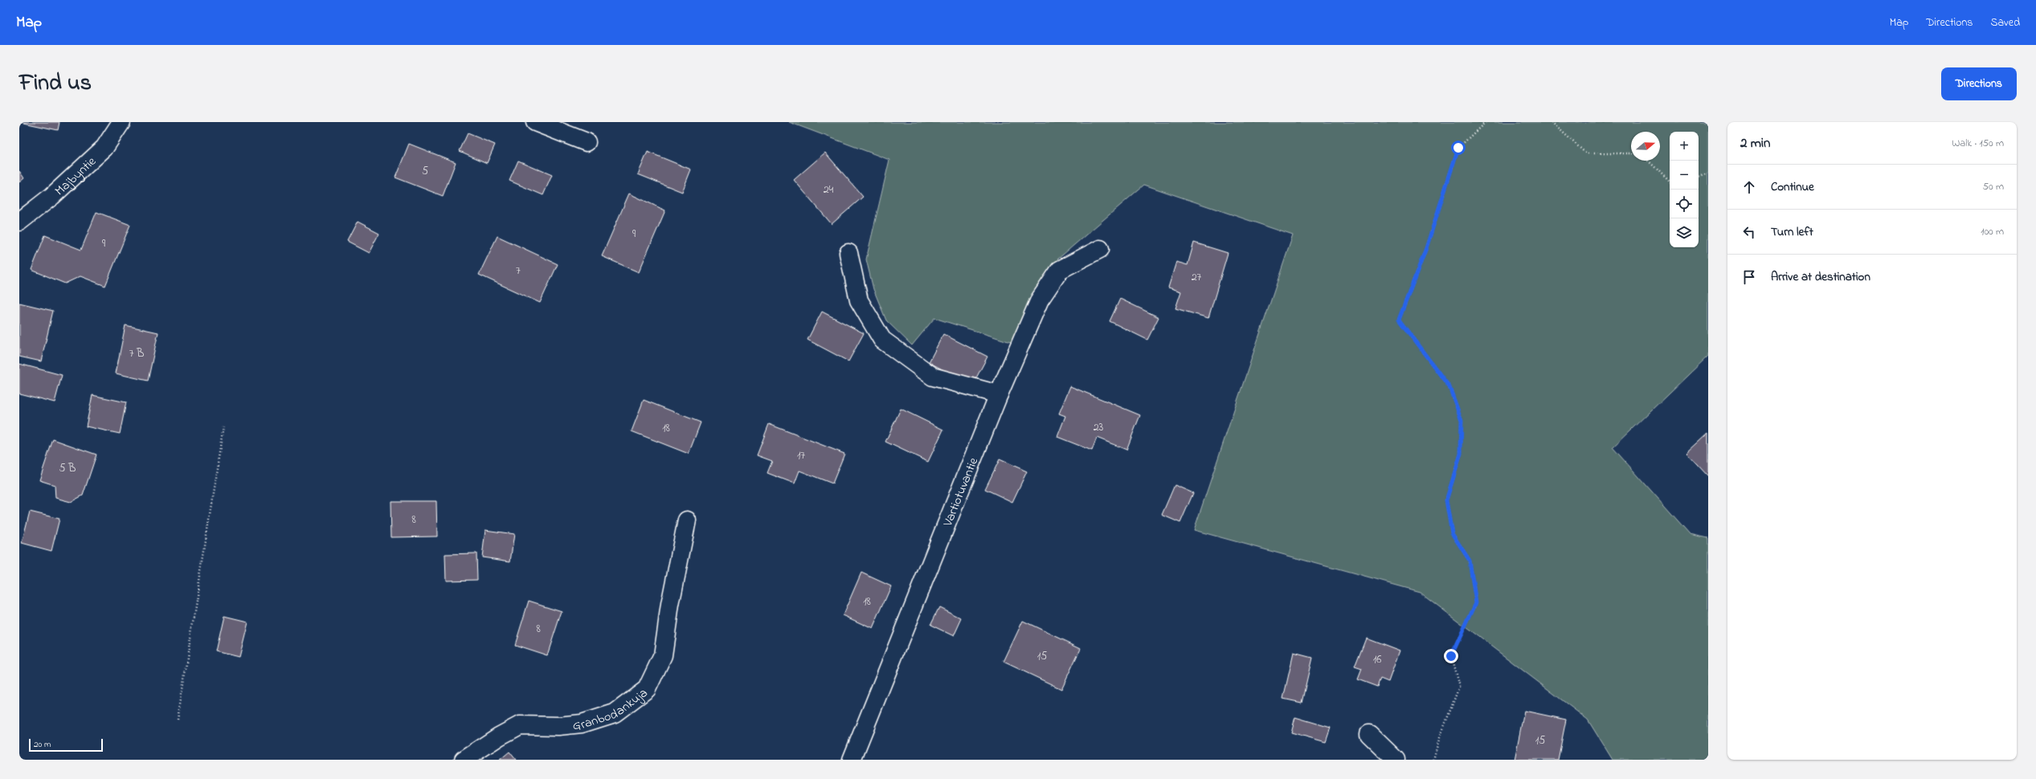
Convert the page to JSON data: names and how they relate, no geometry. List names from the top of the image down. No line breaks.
{"streets":{"street":["Majbyntie","Vartiotuvantie","Granbodankuja"]},"house_numbers":["5","24","9","9","7","27","7 B","23","18","17","5 B","8","18","8","15","16","15"],"scale_bar":"20 m","north":"right","page":{"header":"Map","nav":["Map","Directions","Saved"],"title":"Find us","buttons":"Directions","heading":["2 min","Walk · 150 m"],"map_buttons":["+","−"],"list":[["Continue","50 m"],["Turn left","100 m"],"Arrive at destination"],"scale":"20 m"}}
